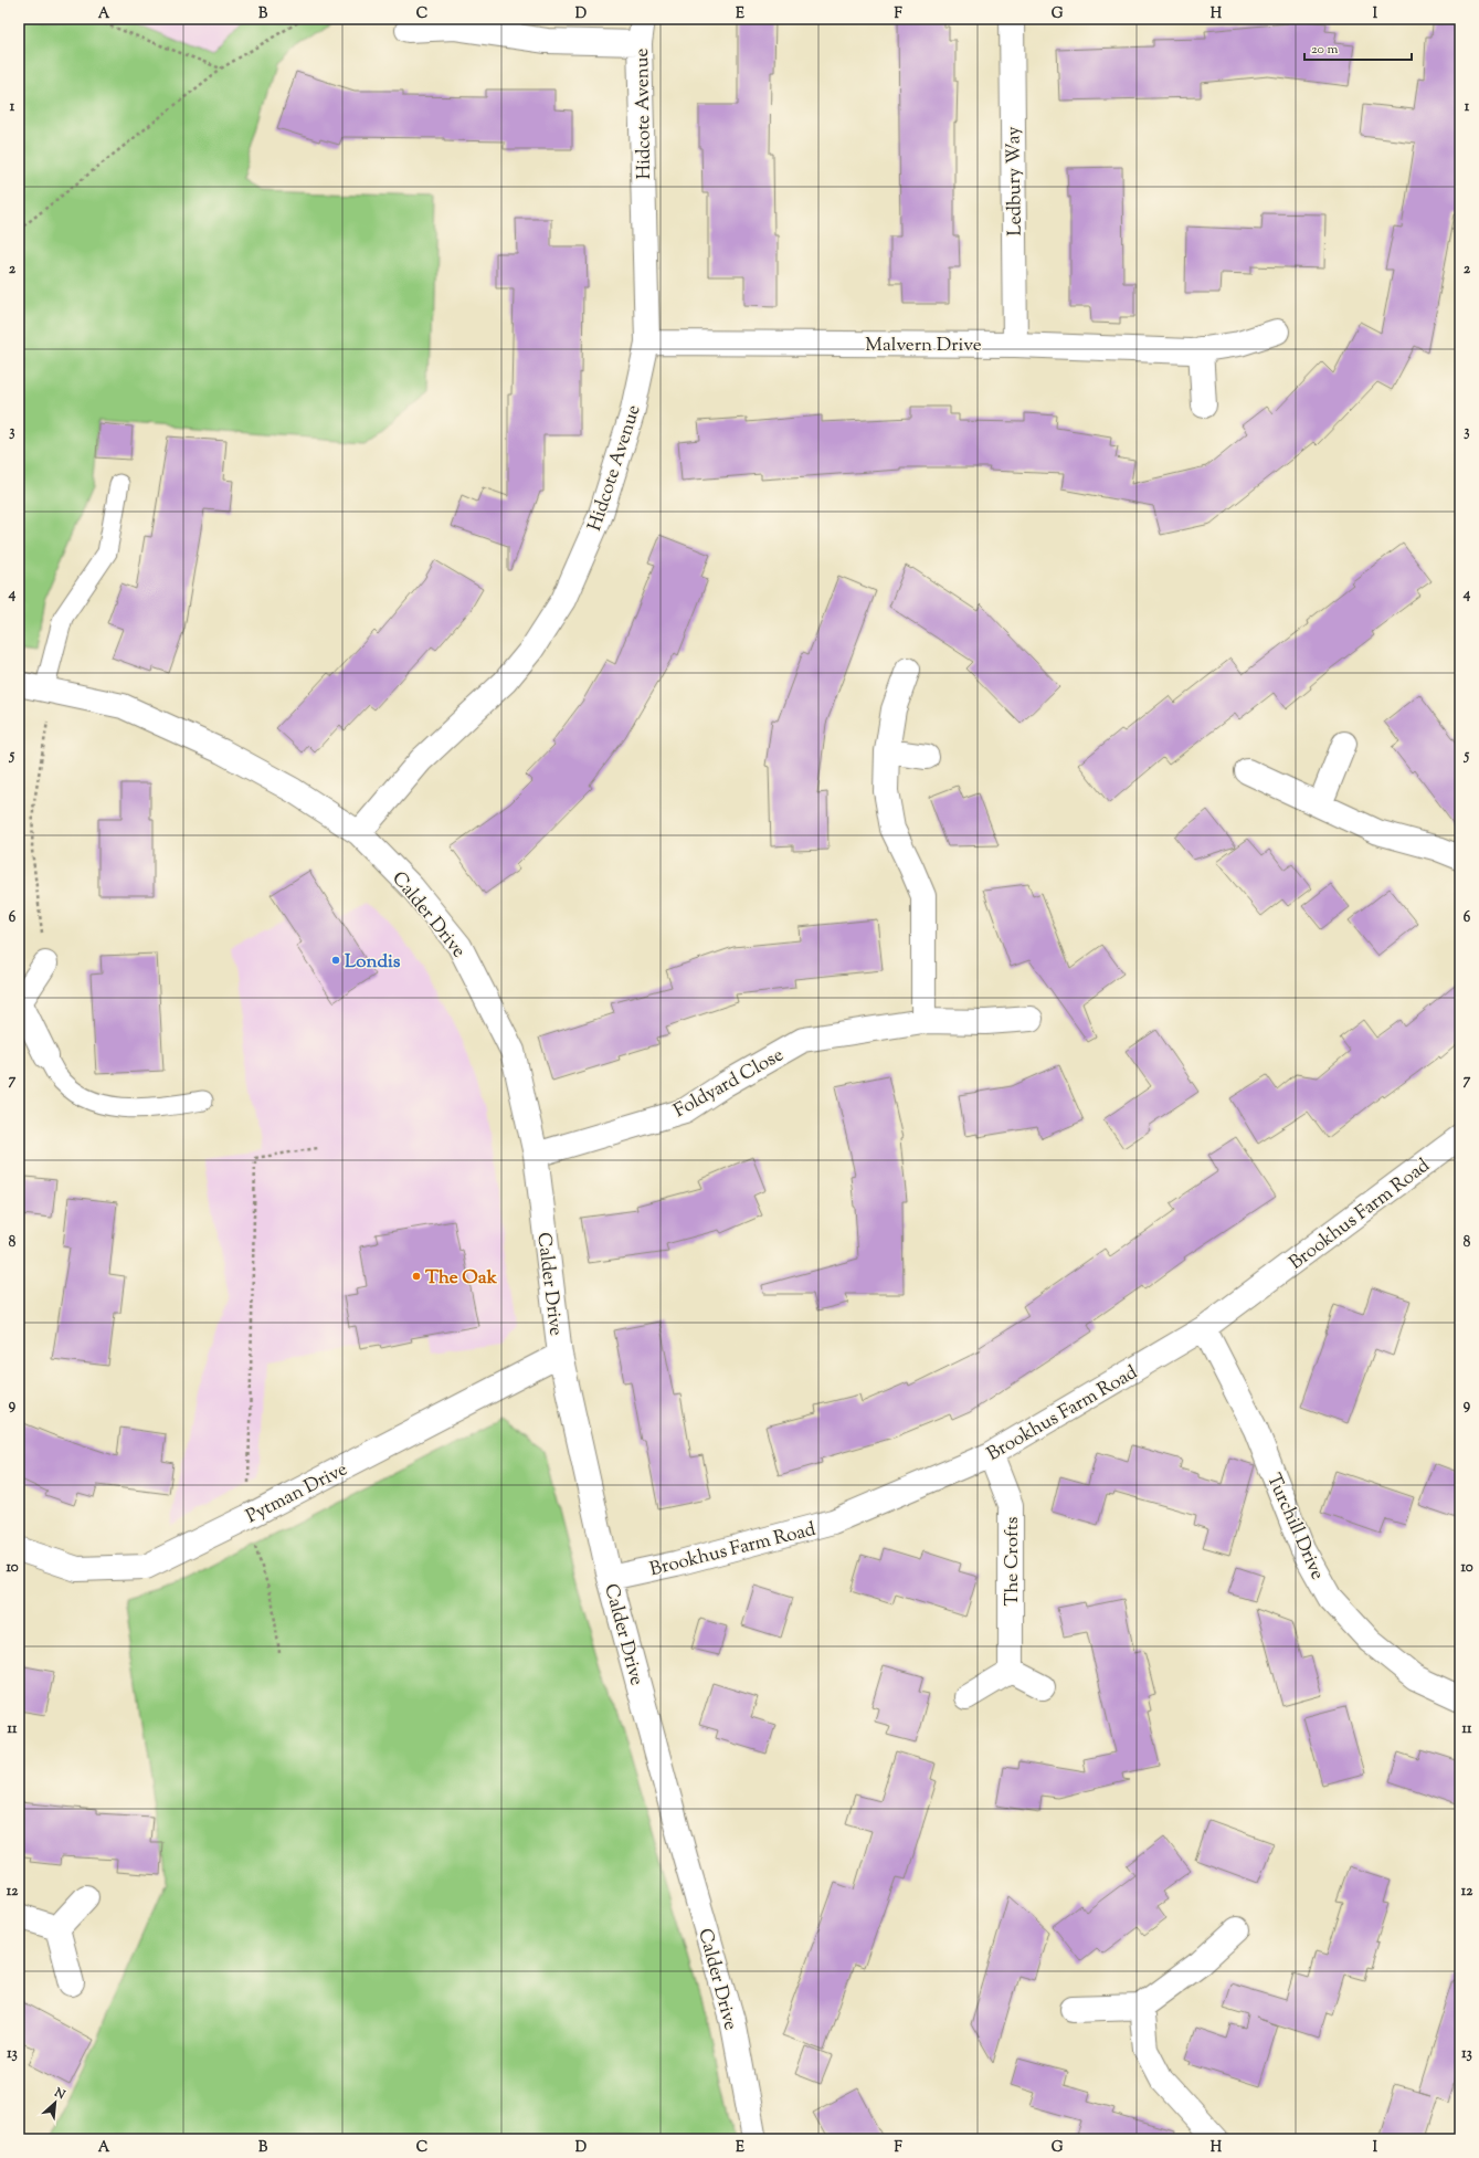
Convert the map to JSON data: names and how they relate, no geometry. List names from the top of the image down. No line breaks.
{"streets":{"street":["Hidcote Avenue","Ledbury Way","Malvern Drive","Calder Drive","Foldyard Close","Brookhus Farm Road","Pytman Drive","Turchill Drive","The Crofts"]},"crossings":[["Hidcote Avenue","Malvern Drive"],["Hidcote Avenue","Calder Drive"],["Ledbury Way","Malvern Drive"],["Calder Drive","Foldyard Close"],["Calder Drive","Brookhus Farm Road"],["Calder Drive","Pytman Drive"],["Brookhus Farm Road","Turchill Drive"],["Brookhus Farm Road","The Crofts"]],"places":["Londis","The Oak"],"scale_bar":"20 m","north":"top right","grid":{"columns":["A","B","C","D","E","F","G","H","I"],"rows":["1","2","3","4","5","6","7","8","9","10","11","12","13"]}}
